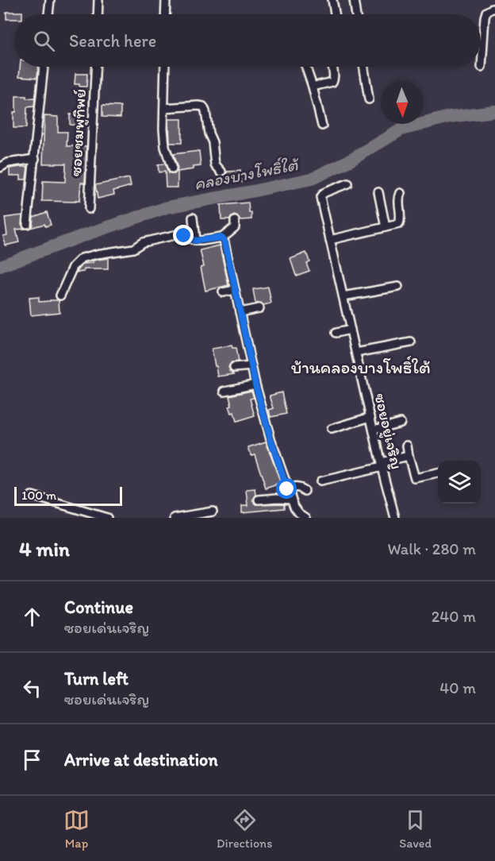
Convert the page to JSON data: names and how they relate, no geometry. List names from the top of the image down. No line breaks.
{"streets":{"street":["ซอยชมพูทิพย์","ซอยอยู่เจริญ"]},"districts":["บ้านคลองบางโพธิ์ใต้"],"water":["คลองบางโพธิ์ใต้"],"scale_bar":"100 m","north":"bottom","page":{"search":"Search here","scale":"100 m","heading":["4 min","Walk · 280 m"],"list":[["Continue","ซอยเด่นเจริญ","240 m"],["Turn left","ซอยเด่นเจริญ","40 m"],"Arrive at destination"],"nav":["Map","Directions","Saved"]}}
